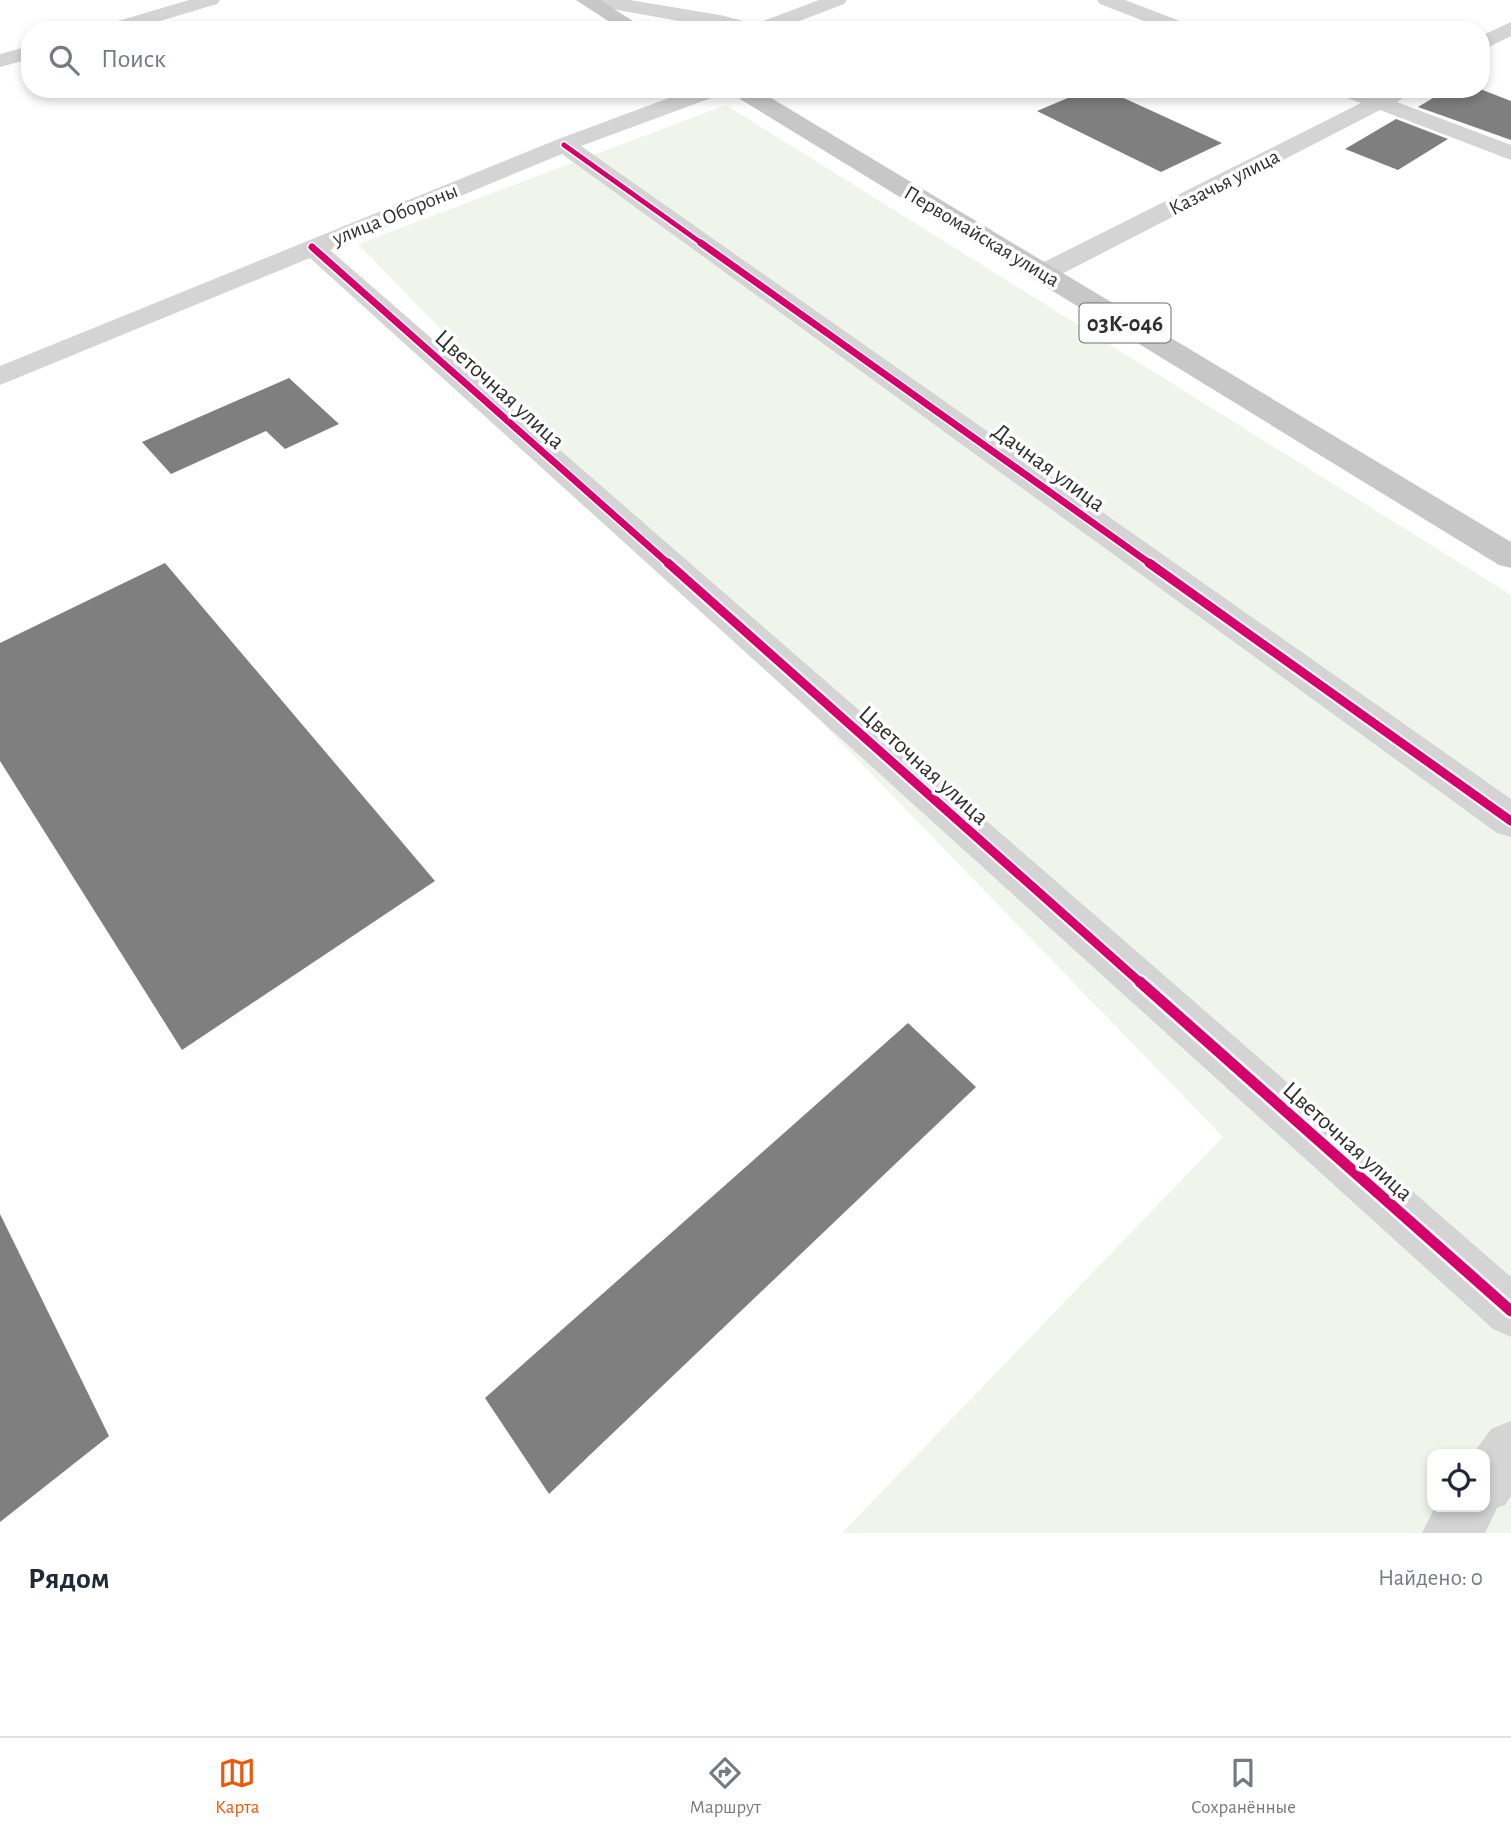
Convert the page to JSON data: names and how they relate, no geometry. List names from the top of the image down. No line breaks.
{"streets":{"main road":["Первомайская улица","03К-046"],"street":["Казачья улица","улица Обороны","Цветочная улица","Дачная улица"]},"crossings":[["Казачья улица","Первомайская улица"],["улица Обороны","Цветочная улица"],["улица Обороны","Дачная улица"]],"page":{"search":"Поиск","heading":["Рядом","Найдено: 0"],"nav":["Карта","Маршрут","Сохранённые"]}}
